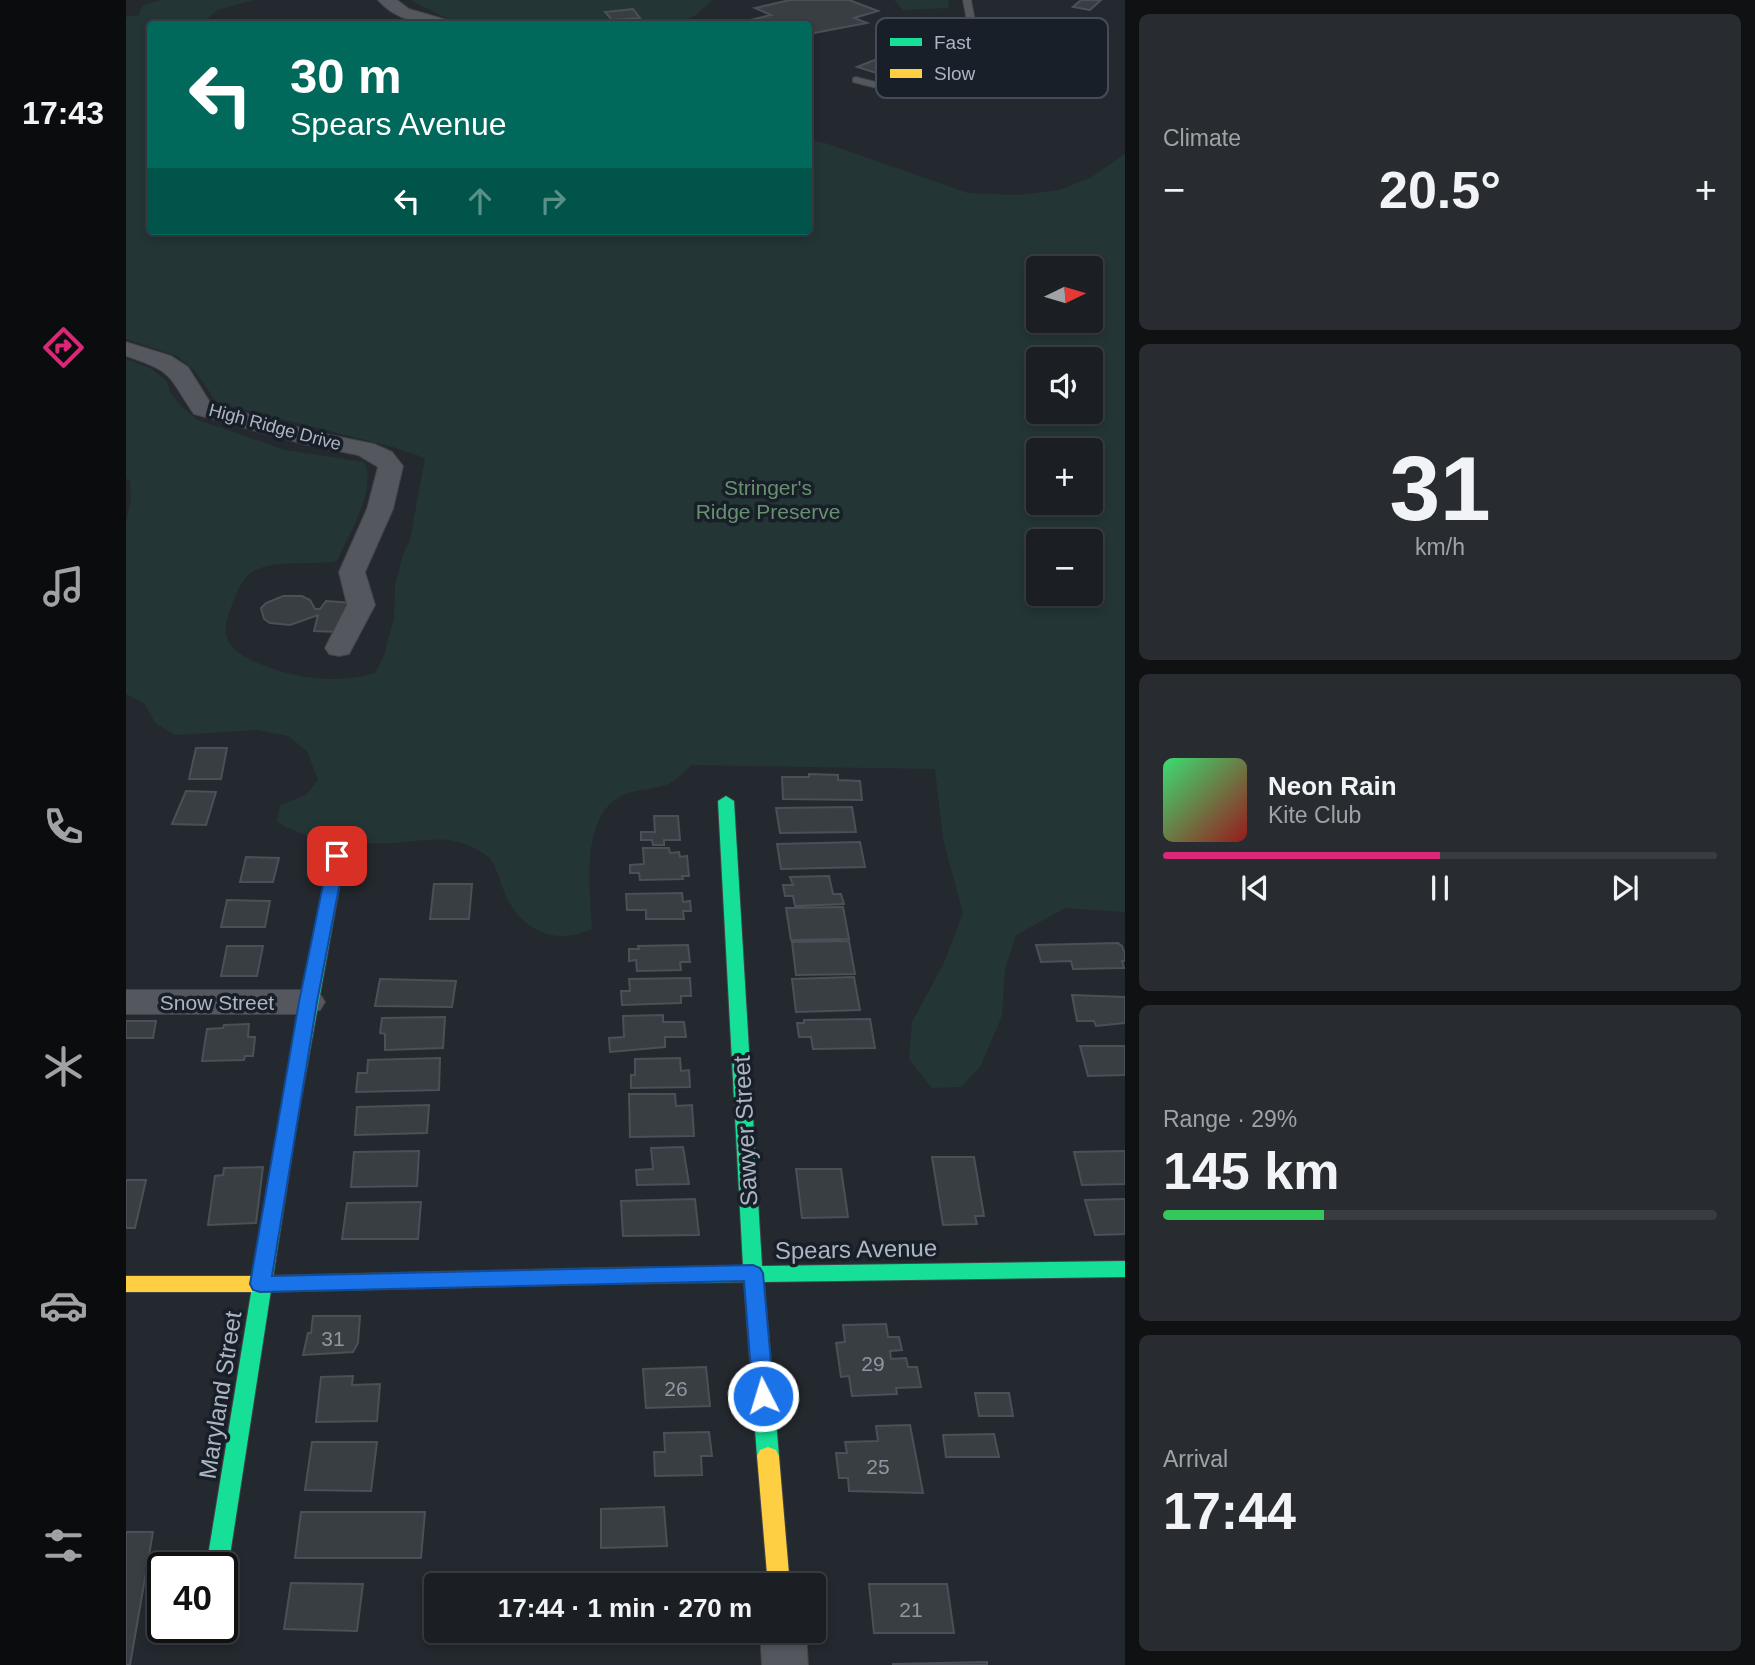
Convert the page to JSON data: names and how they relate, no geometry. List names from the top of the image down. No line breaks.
{"streets":{"street":["High Ridge Drive","Snow Street","Sawyer Street","Spears Avenue","Maryland Street"]},"crossings":[["Snow Street","Maryland Street"],["Sawyer Street","Spears Avenue"],["Spears Avenue","Maryland Street"]],"parks":["Stringer's Ridge Preserve"],"house_numbers":["31","29","26","25","21"],"legend":["Fast","Slow"],"north":"right","page":{"tabs":"17:43","tile":["Climate",["31","km/h"],["Range · 29%","145 km"],["Arrival","17:44"]],"turn":["30 m","Spears Avenue"],"heat":["−","20.5°","+"],"map_buttons":["+","−"],"song":["Neon Rain","Kite Club"],"limit":"40","trip":"17:44 · 1 min · 270 m"}}
